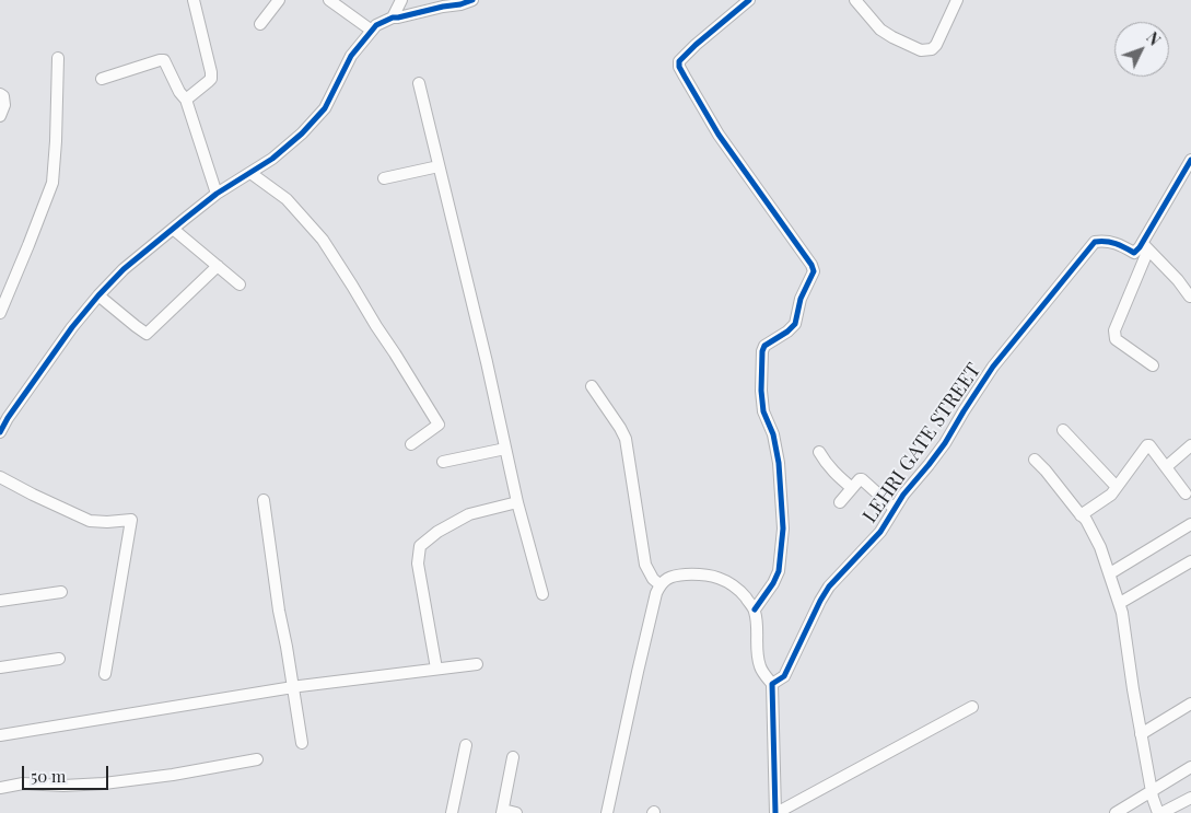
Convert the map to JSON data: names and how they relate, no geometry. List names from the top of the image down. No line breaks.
{"streets":{"street":["LEHRI GATE STREET"]},"scale_bar":"50 m","north":"top right"}
